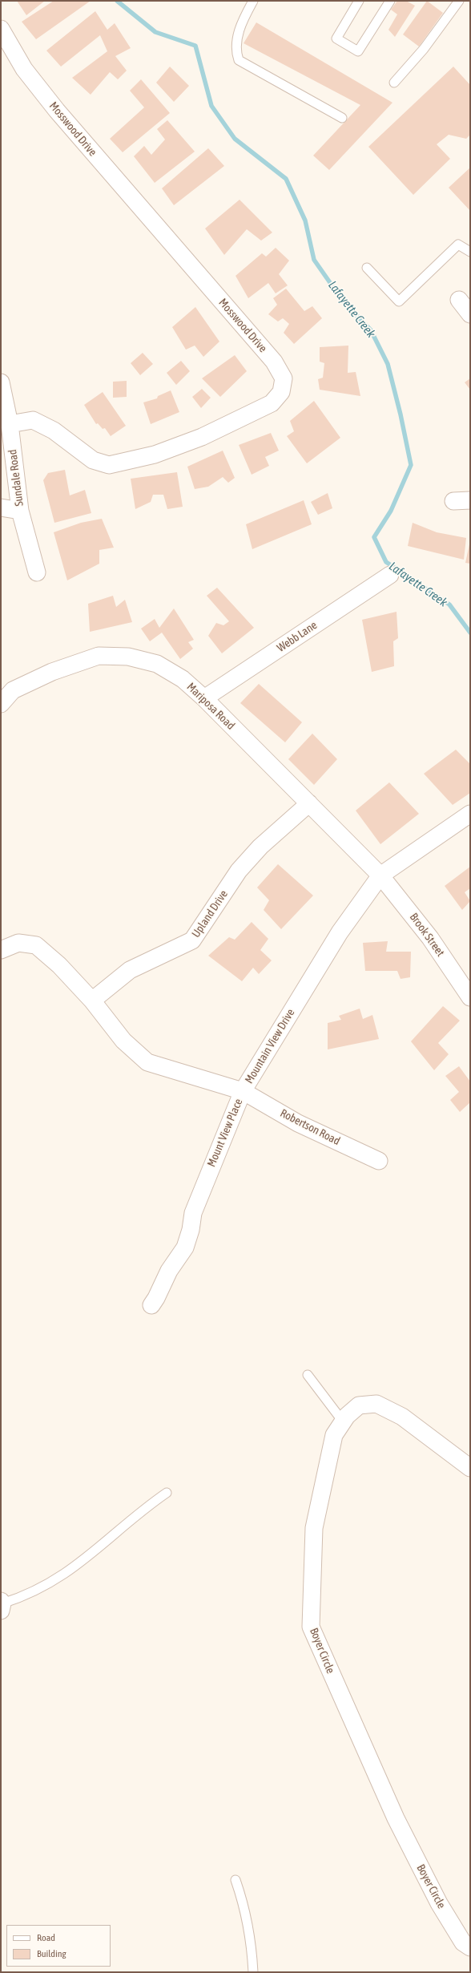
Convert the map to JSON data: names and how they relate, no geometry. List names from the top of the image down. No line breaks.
{"streets":{"street":["Mosswood Drive","Sundale Road","Webb Lane","Mariposa Road","Upland Drive","Brook Street","Mountain View Drive","Robertson Road","Mount View Place","Boyer Circle"]},"crossings":[["Mosswood Drive","Sundale Road"],["Webb Lane","Mariposa Road"],["Mariposa Road","Upland Drive"],["Mariposa Road","Brook Street"],["Mariposa Road","Mountain View Drive"],["Upland Drive","Mountain View Drive"],["Brook Street","Mountain View Drive"],["Mountain View Drive","Robertson Road"],["Mountain View Drive","Mount View Place"],["Robertson Road","Mount View Place"]],"water":["Lafayette Creek"],"legend":["Road","Building"]}
